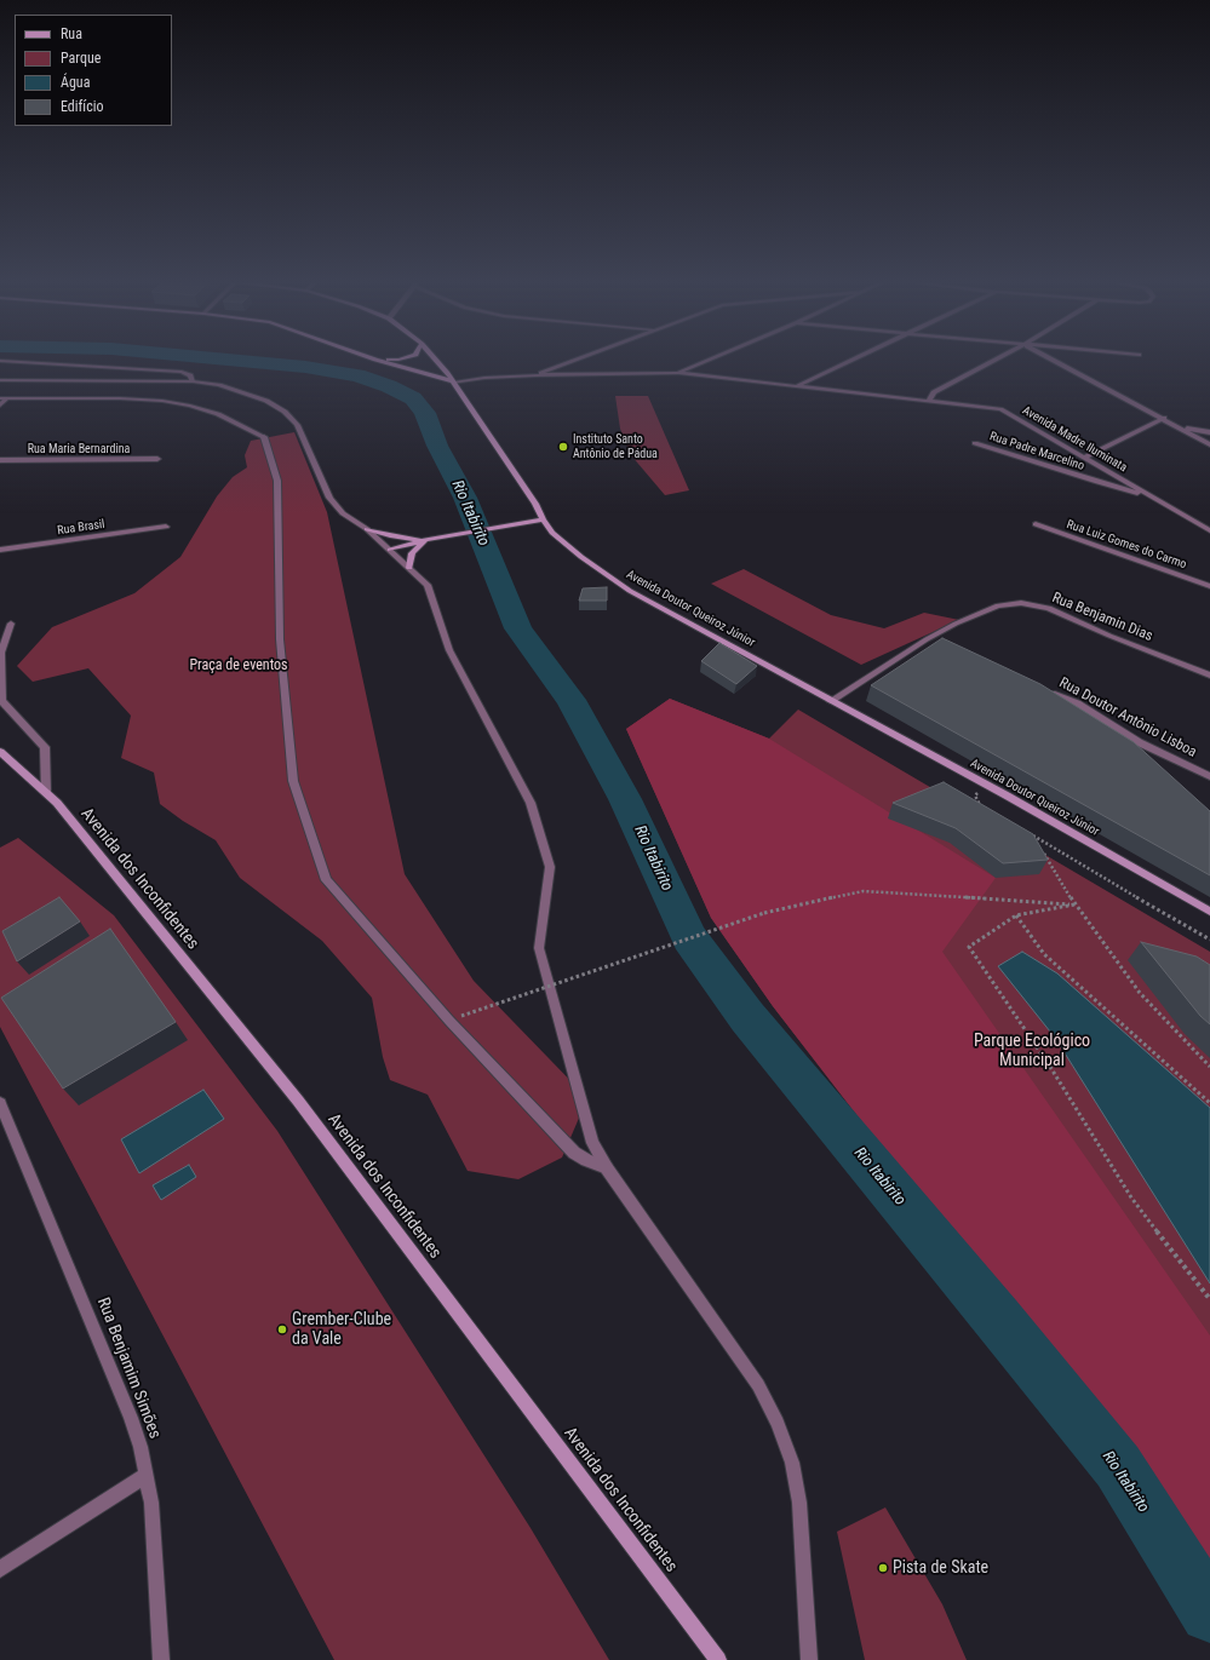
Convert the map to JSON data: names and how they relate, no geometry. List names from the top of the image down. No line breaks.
{"streets":{"main road":["Avenida Doutor Queiroz Júnior","Avenida dos Inconfidentes"],"street":["Avenida Madre Iluminata","Rua Maria Bernardina","Rua Padre Marcelino","Rua Brasil","Rua Luiz Gomes do Carmo","Rua Benjamin Dias","Rua Doutor Antônio Lisboa","Rua Benjamim Simões"]},"crossings":[["Avenida Madre Iluminata","Rua Padre Marcelino"],["Avenida Madre Iluminata","Avenida Doutor Queiroz Júnior"],["Avenida Doutor Queiroz Júnior","Rua Benjamin Dias"]],"water":["Rio Itabirito"],"parks":["Praça de eventos","Parque Ecológico Municipal"],"places":["Instituto Santo Antônio de Pádua","Grember-Clube da Vale","Pista de Skate"],"legend":["Rua","Parque","Água","Edifício"]}
